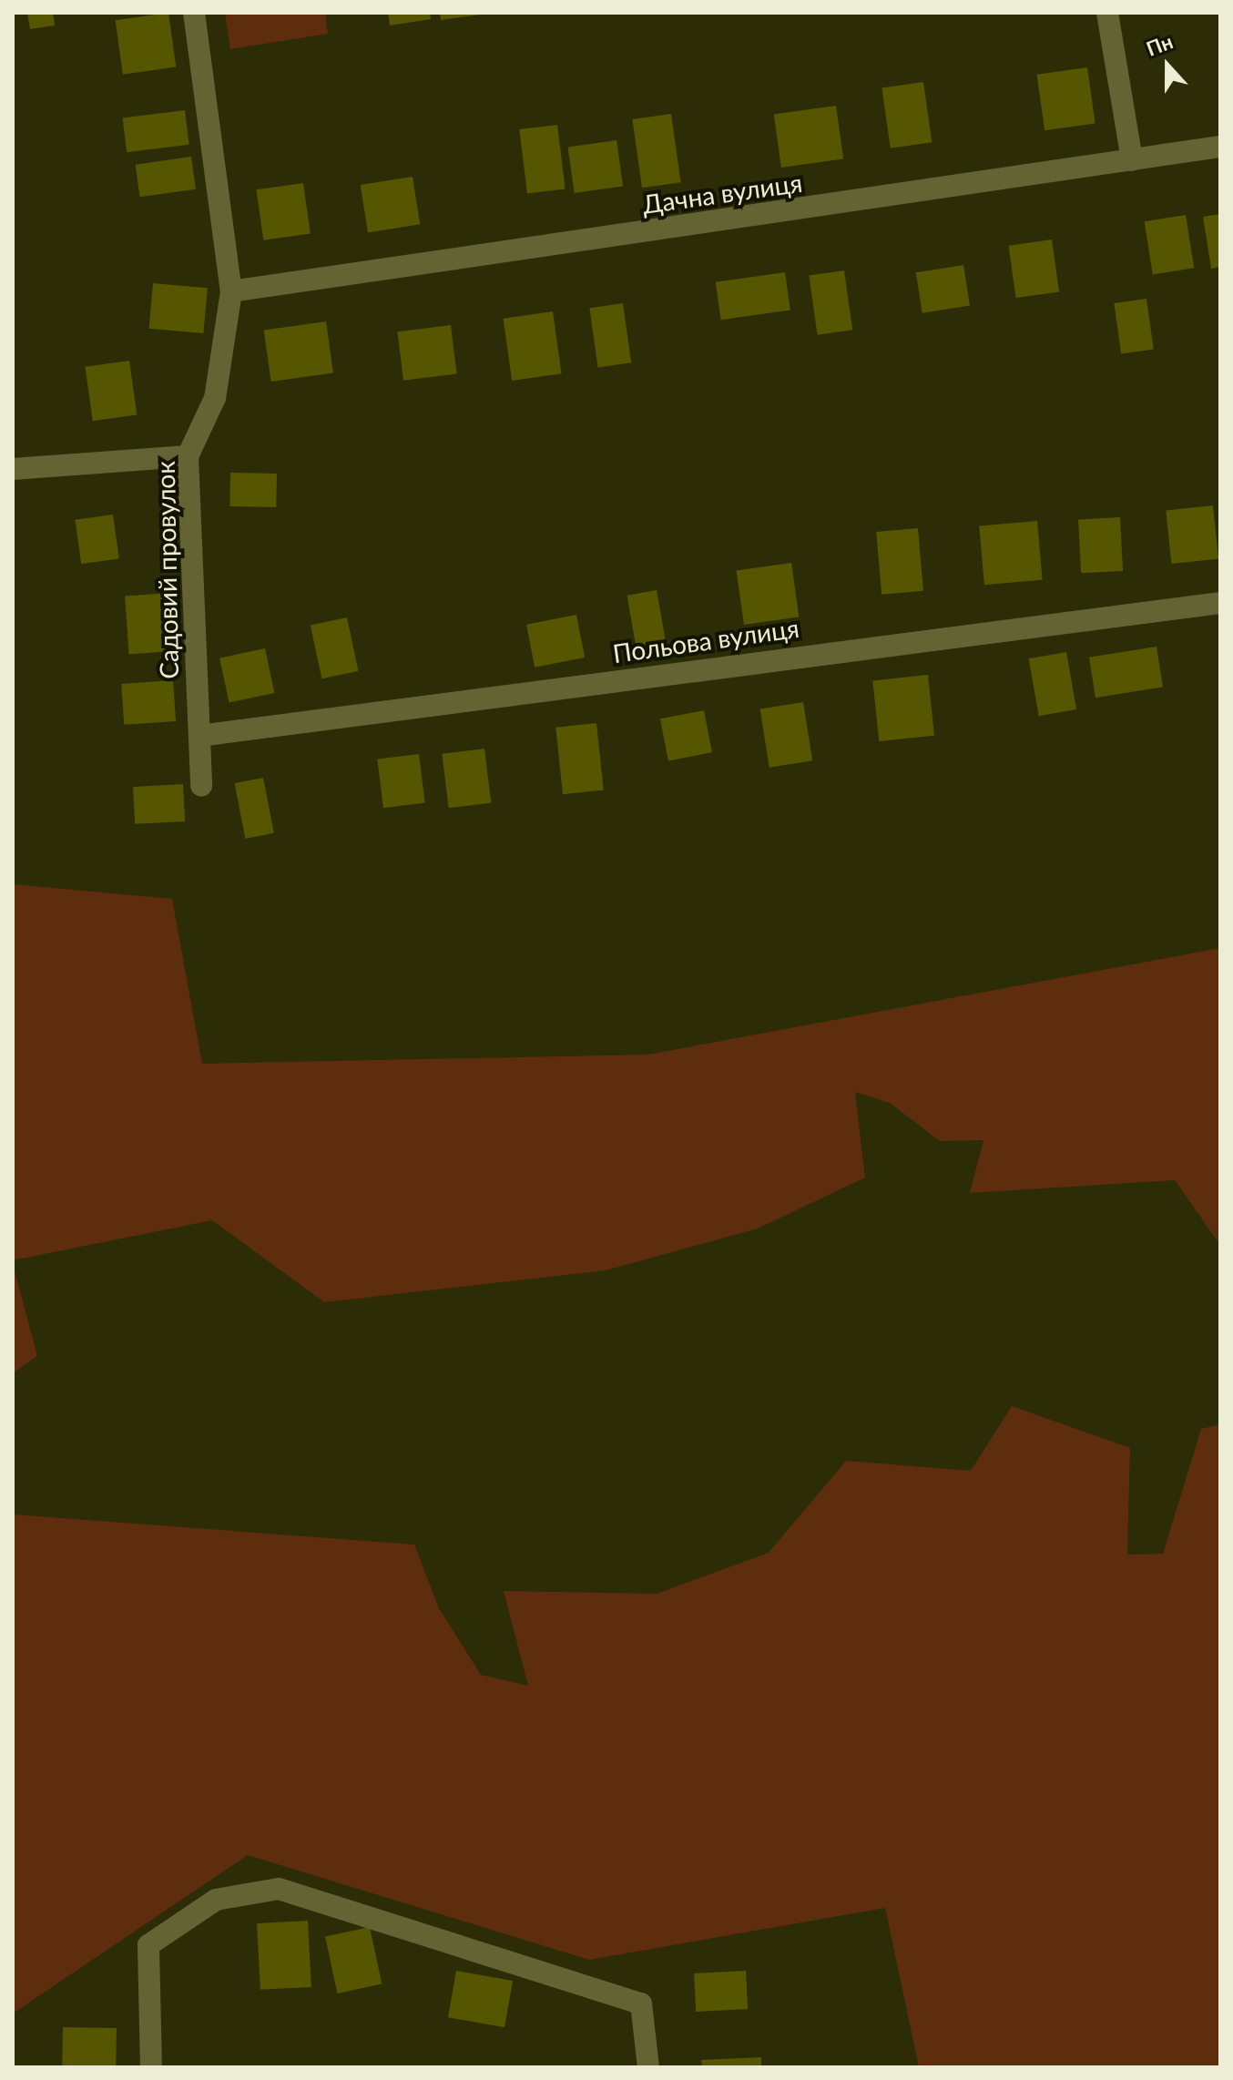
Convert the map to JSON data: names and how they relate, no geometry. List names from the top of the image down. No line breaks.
{"streets":{"street":["Дачна вулиця","Садовий провулок","Польова вулиця"]},"crossings":[["Дачна вулиця","Садовий провулок"],["Садовий провулок","Польова вулиця"]],"north":"top"}
